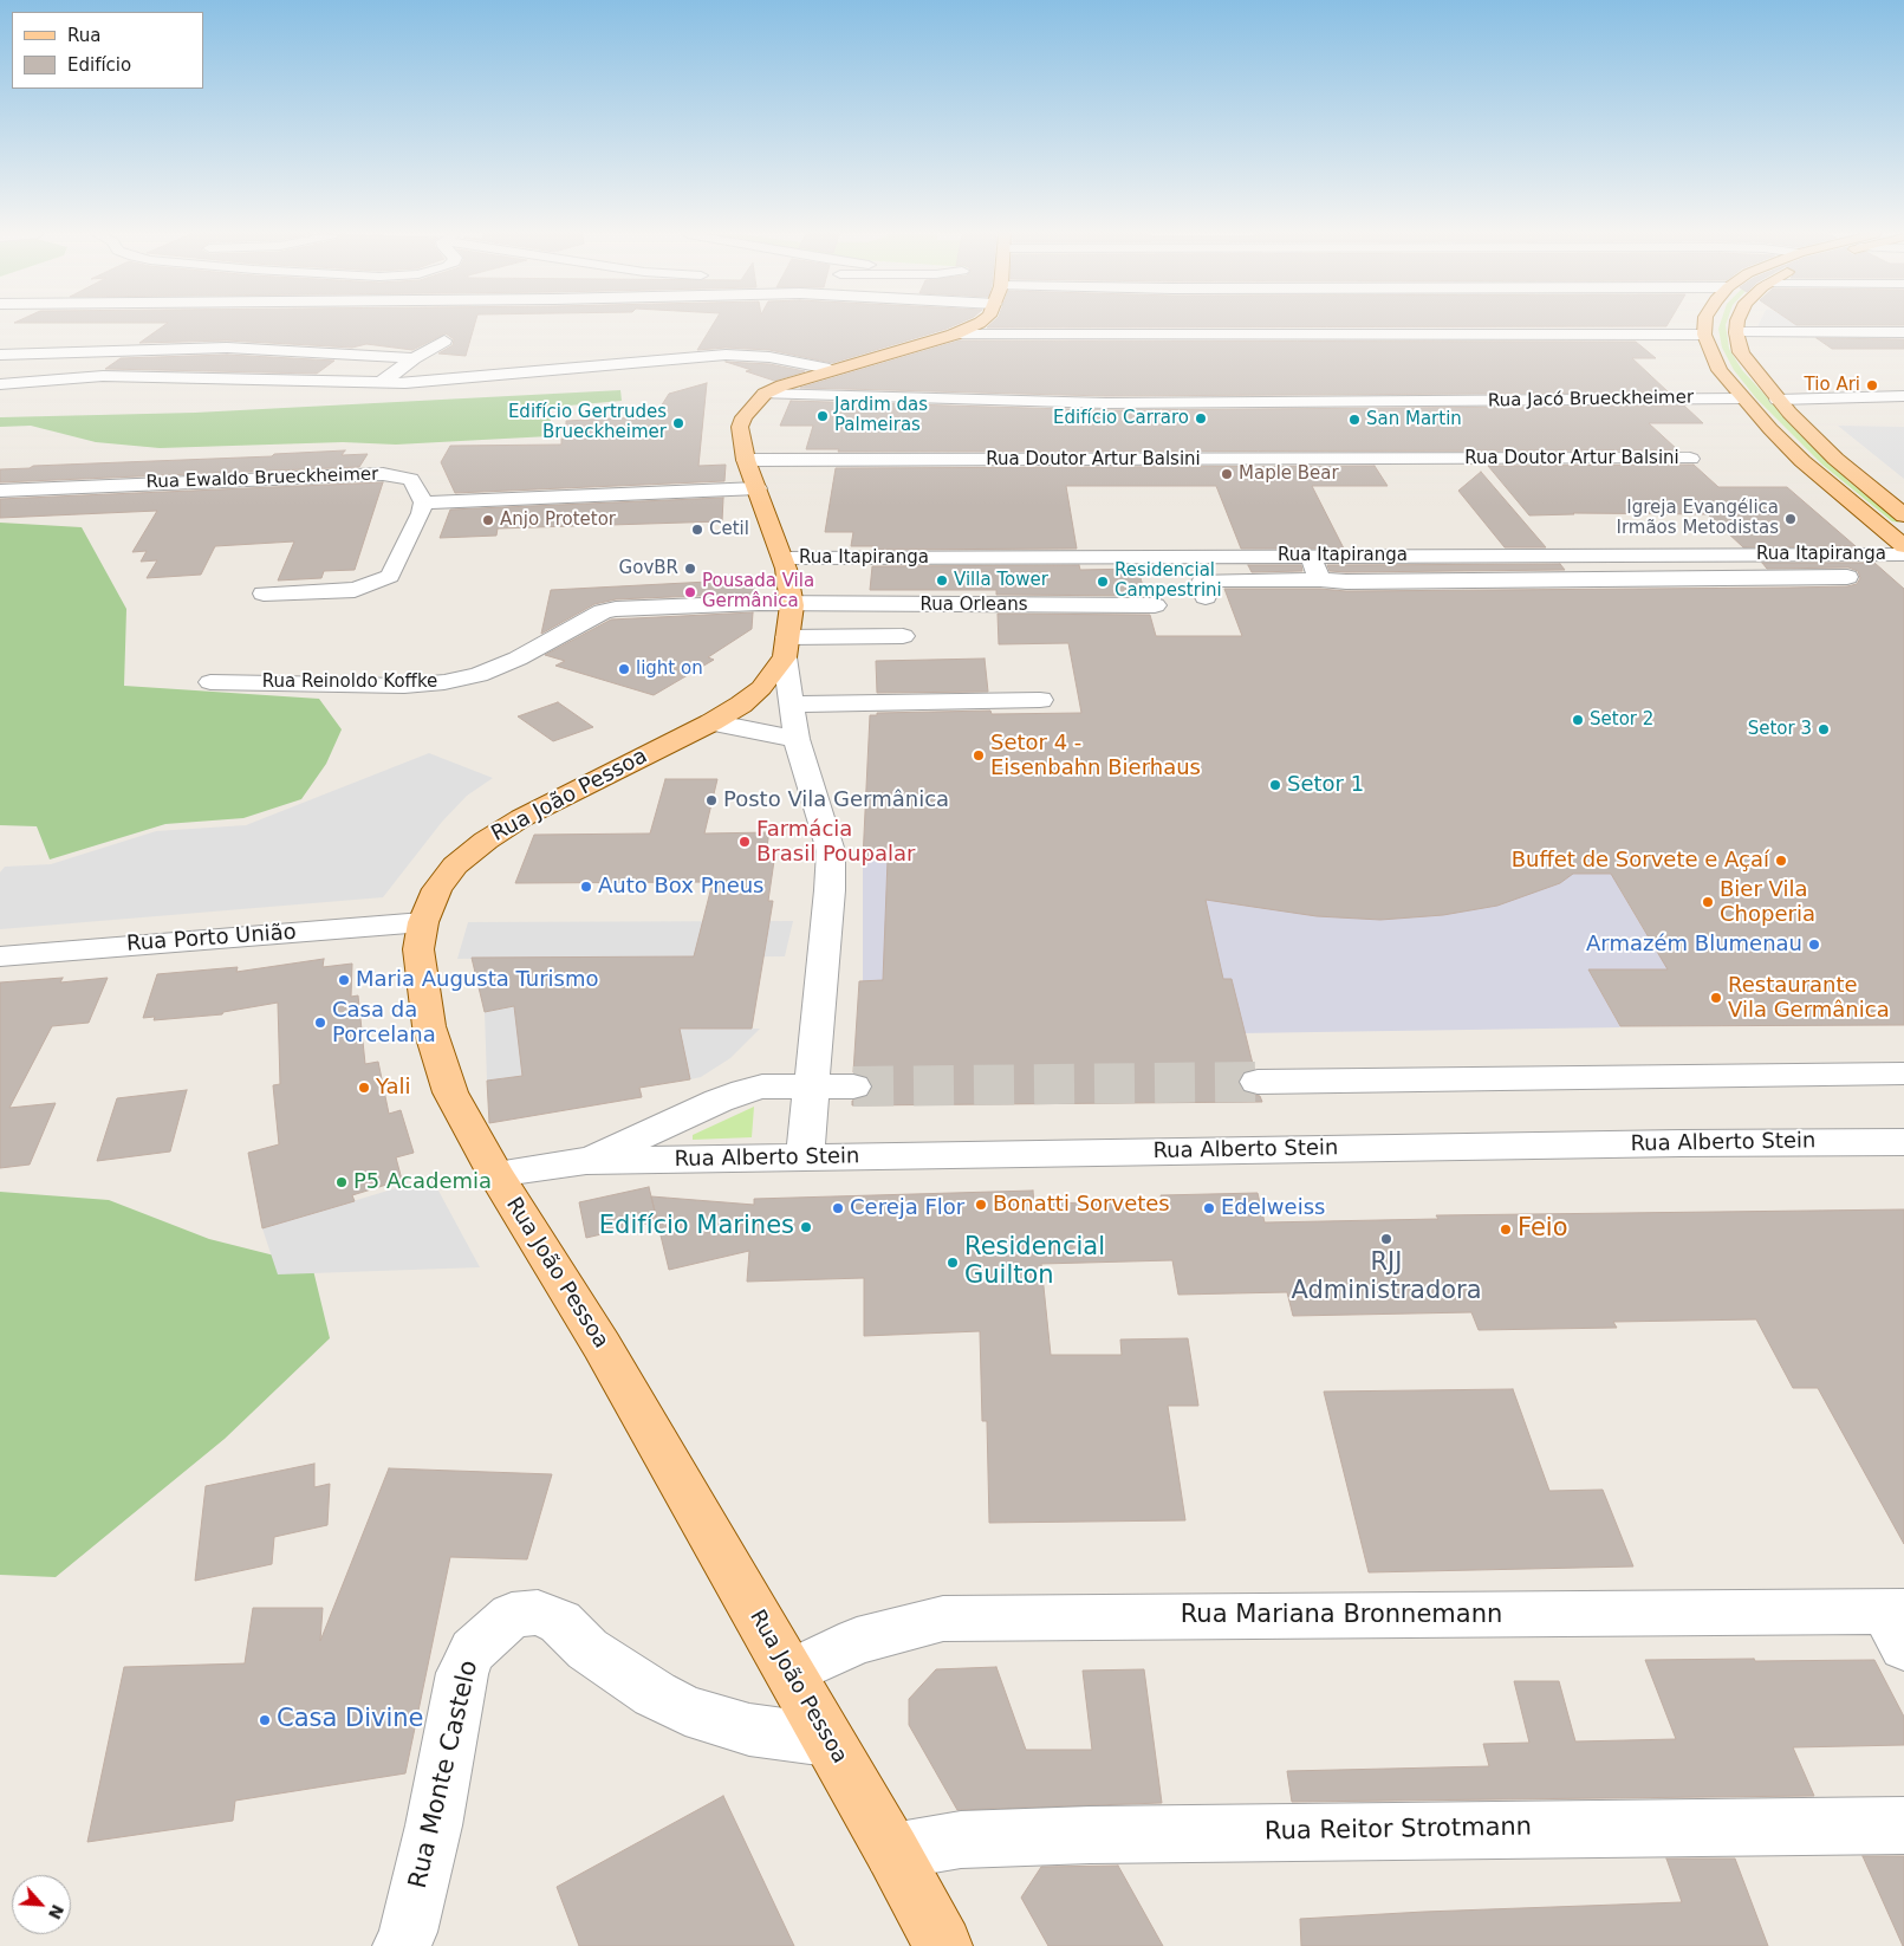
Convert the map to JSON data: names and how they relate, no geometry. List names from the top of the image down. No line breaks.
{"streets":{"main road":["Rua João Pessoa"],"street":["Rua Jacó Brueckheimer","Rua Doutor Artur Balsini","Rua Ewaldo Brueckheimer","Rua Itapiranga","Rua Orleans","Rua Reinoldo Koffke","Rua Porto União","Rua Alberto Stein","Rua Mariana Bronnemann","Rua Monte Castelo","Rua Reitor Strotmann"]},"crossings":[["Rua Jacó Brueckheimer","Rua João Pessoa"],["Rua Doutor Artur Balsini","Rua João Pessoa"],["Rua Itapiranga","Rua João Pessoa"],["Rua Orleans","Rua Reinoldo Koffke"],["Rua Orleans","Rua João Pessoa"],["Rua Reinoldo Koffke","Rua João Pessoa"],["Rua João Pessoa","Rua Porto União"],["Rua João Pessoa","Rua Alberto Stein"],["Rua João Pessoa","Rua Mariana Bronnemann"],["Rua João Pessoa","Rua Monte Castelo"],["Rua João Pessoa","Rua Reitor Strotmann"]],"places":["Tio Ari","Jardim das Palmeiras","Edifício Carraro","San Martin","Edifício Gertrudes Brueckheimer","Maple Bear","Igreja Evangélica Irmãos Metodistas","Anjo Protetor","Cetil","GovBR","Villa Tower","Residencial Campestrini","Pousada Vila Germânica","light on","Setor 2","Setor 3","Setor 4 - Eisenbahn Bierhaus","Setor 1","Posto Vila Germânica","Farmácia Brasil Poupalar","Buffet de Sorvete e Açaí","Auto Box Pneus","Bier Vila Choperia","Armazém Blumenau","Maria Augusta Turismo","Restaurante Vila Germânica","Casa da Porcelana","Yali","P5 Academia","Bonatti Sorvetes","Cereja Flor","Edelweiss","Edifício Marines","Feio","RJJ Administradora","Residencial Guilton","Casa Divine"],"legend":["Rua","Edifício"],"north":"bottom right"}
